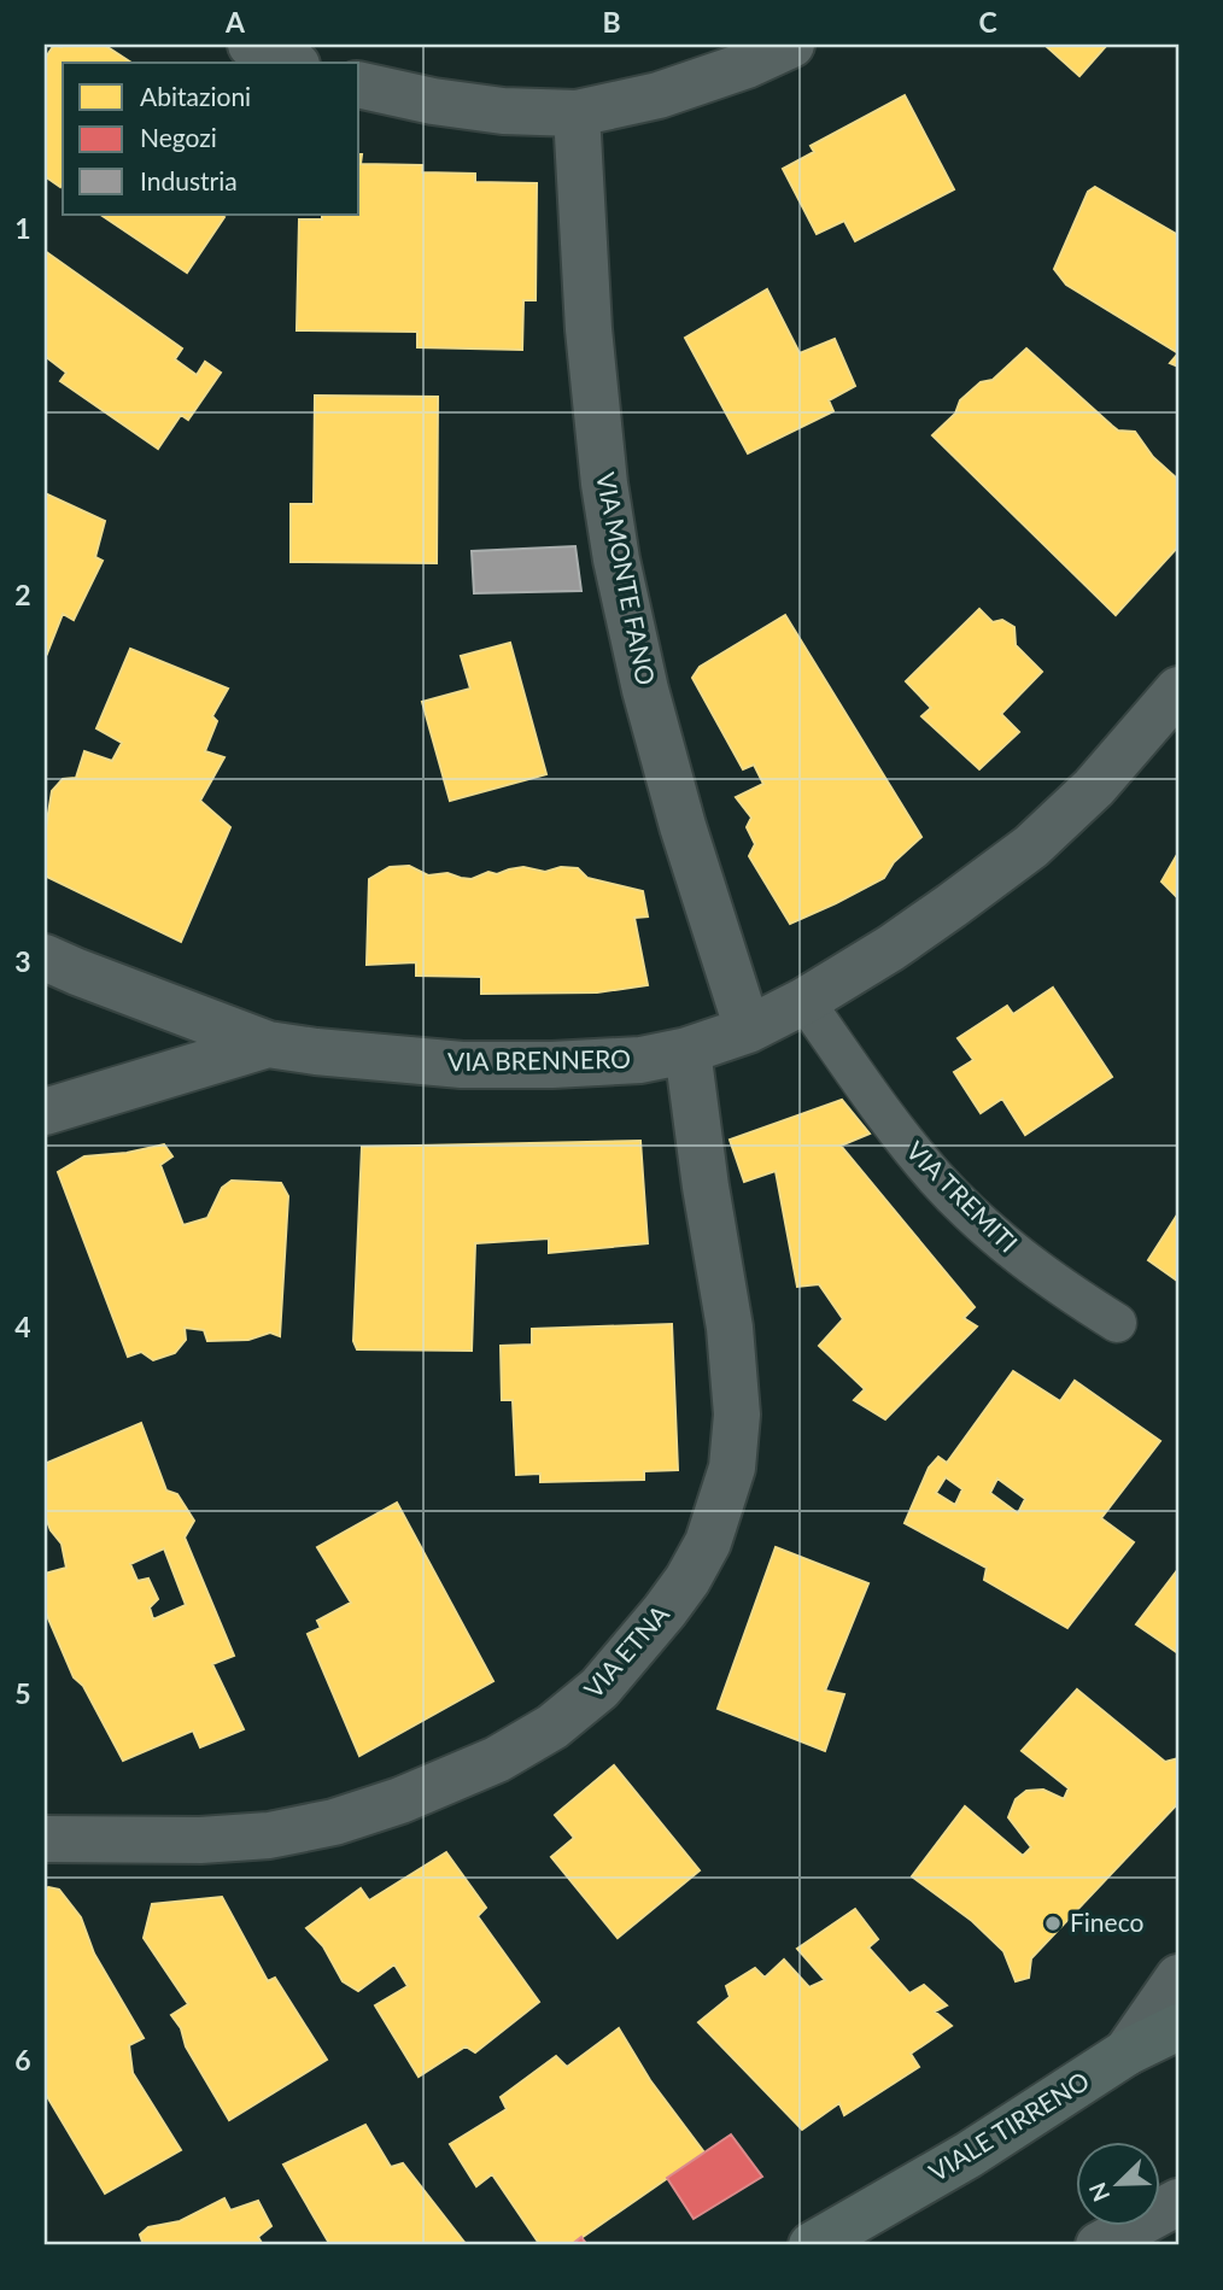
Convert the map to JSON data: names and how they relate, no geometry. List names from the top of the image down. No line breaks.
{"streets":{"main road":["VIALE TIRRENO"],"street":["VIA MONTE FANO","VIA BRENNERO","VIA ETNA"],"lane":["VIA TREMITI"]},"crossings":[["VIA MONTE FANO","VIA BRENNERO"],["VIA BRENNERO","VIA TREMITI"],["VIA BRENNERO","VIA ETNA"]],"places":["Fineco"],"legend":["Abitazioni","Negozi","Industria"],"north":"bottom left","grid":{"columns":["A","B","C"],"rows":["1","2","3","4","5","6"]}}
